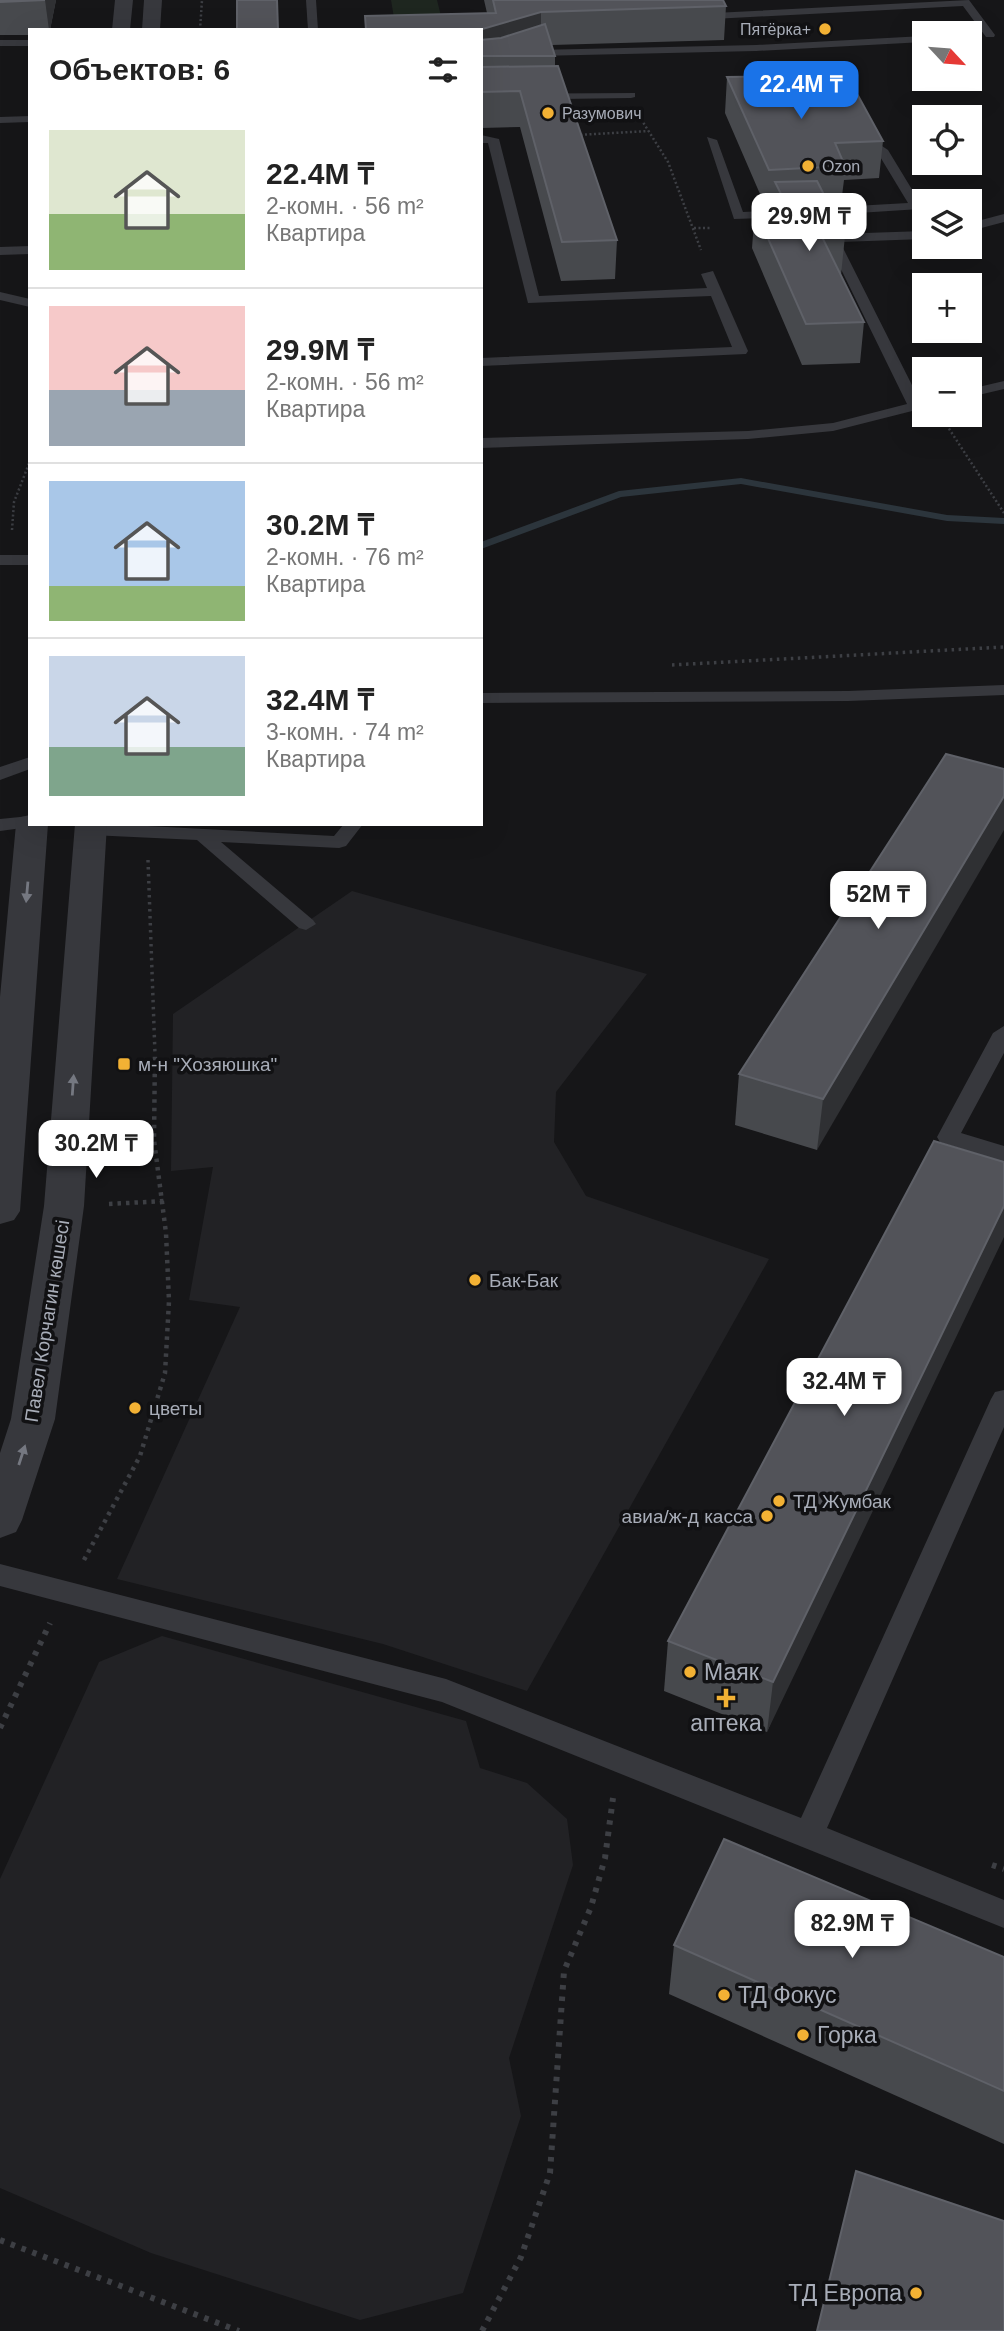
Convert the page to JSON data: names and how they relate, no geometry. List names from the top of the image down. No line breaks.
{"streets":{"street":["Павел Корчагин көшесі"]},"places":{"other":["Пятёрка+","Разумович","Ozon","Бак-Бак","цветы","ТД Жумбак","авиа/ж-д касса","Маяк","ТД Фокус","Горка","ТД Европа"],"transit":["м-н \"Хозяюшка\""],"health":["аптека"]},"north":"bottom right","page":{"map_buttons":["+","−"],"heading":"Объектов: 6","price":["22.4M ₸","29.9M ₸","52M ₸","30.2M ₸","32.4M ₸","82.9M ₸"],"list":[{"name":"22.4M ₸","note":"2-комн. · 56 m² · Квартира"},{"name":"29.9M ₸","note":"2-комн. · 56 m² · Квартира"},{"name":"30.2M ₸","note":"2-комн. · 76 m² · Квартира"},{"name":"32.4M ₸","note":"3-комн. · 74 m² · Квартира"}]}}
